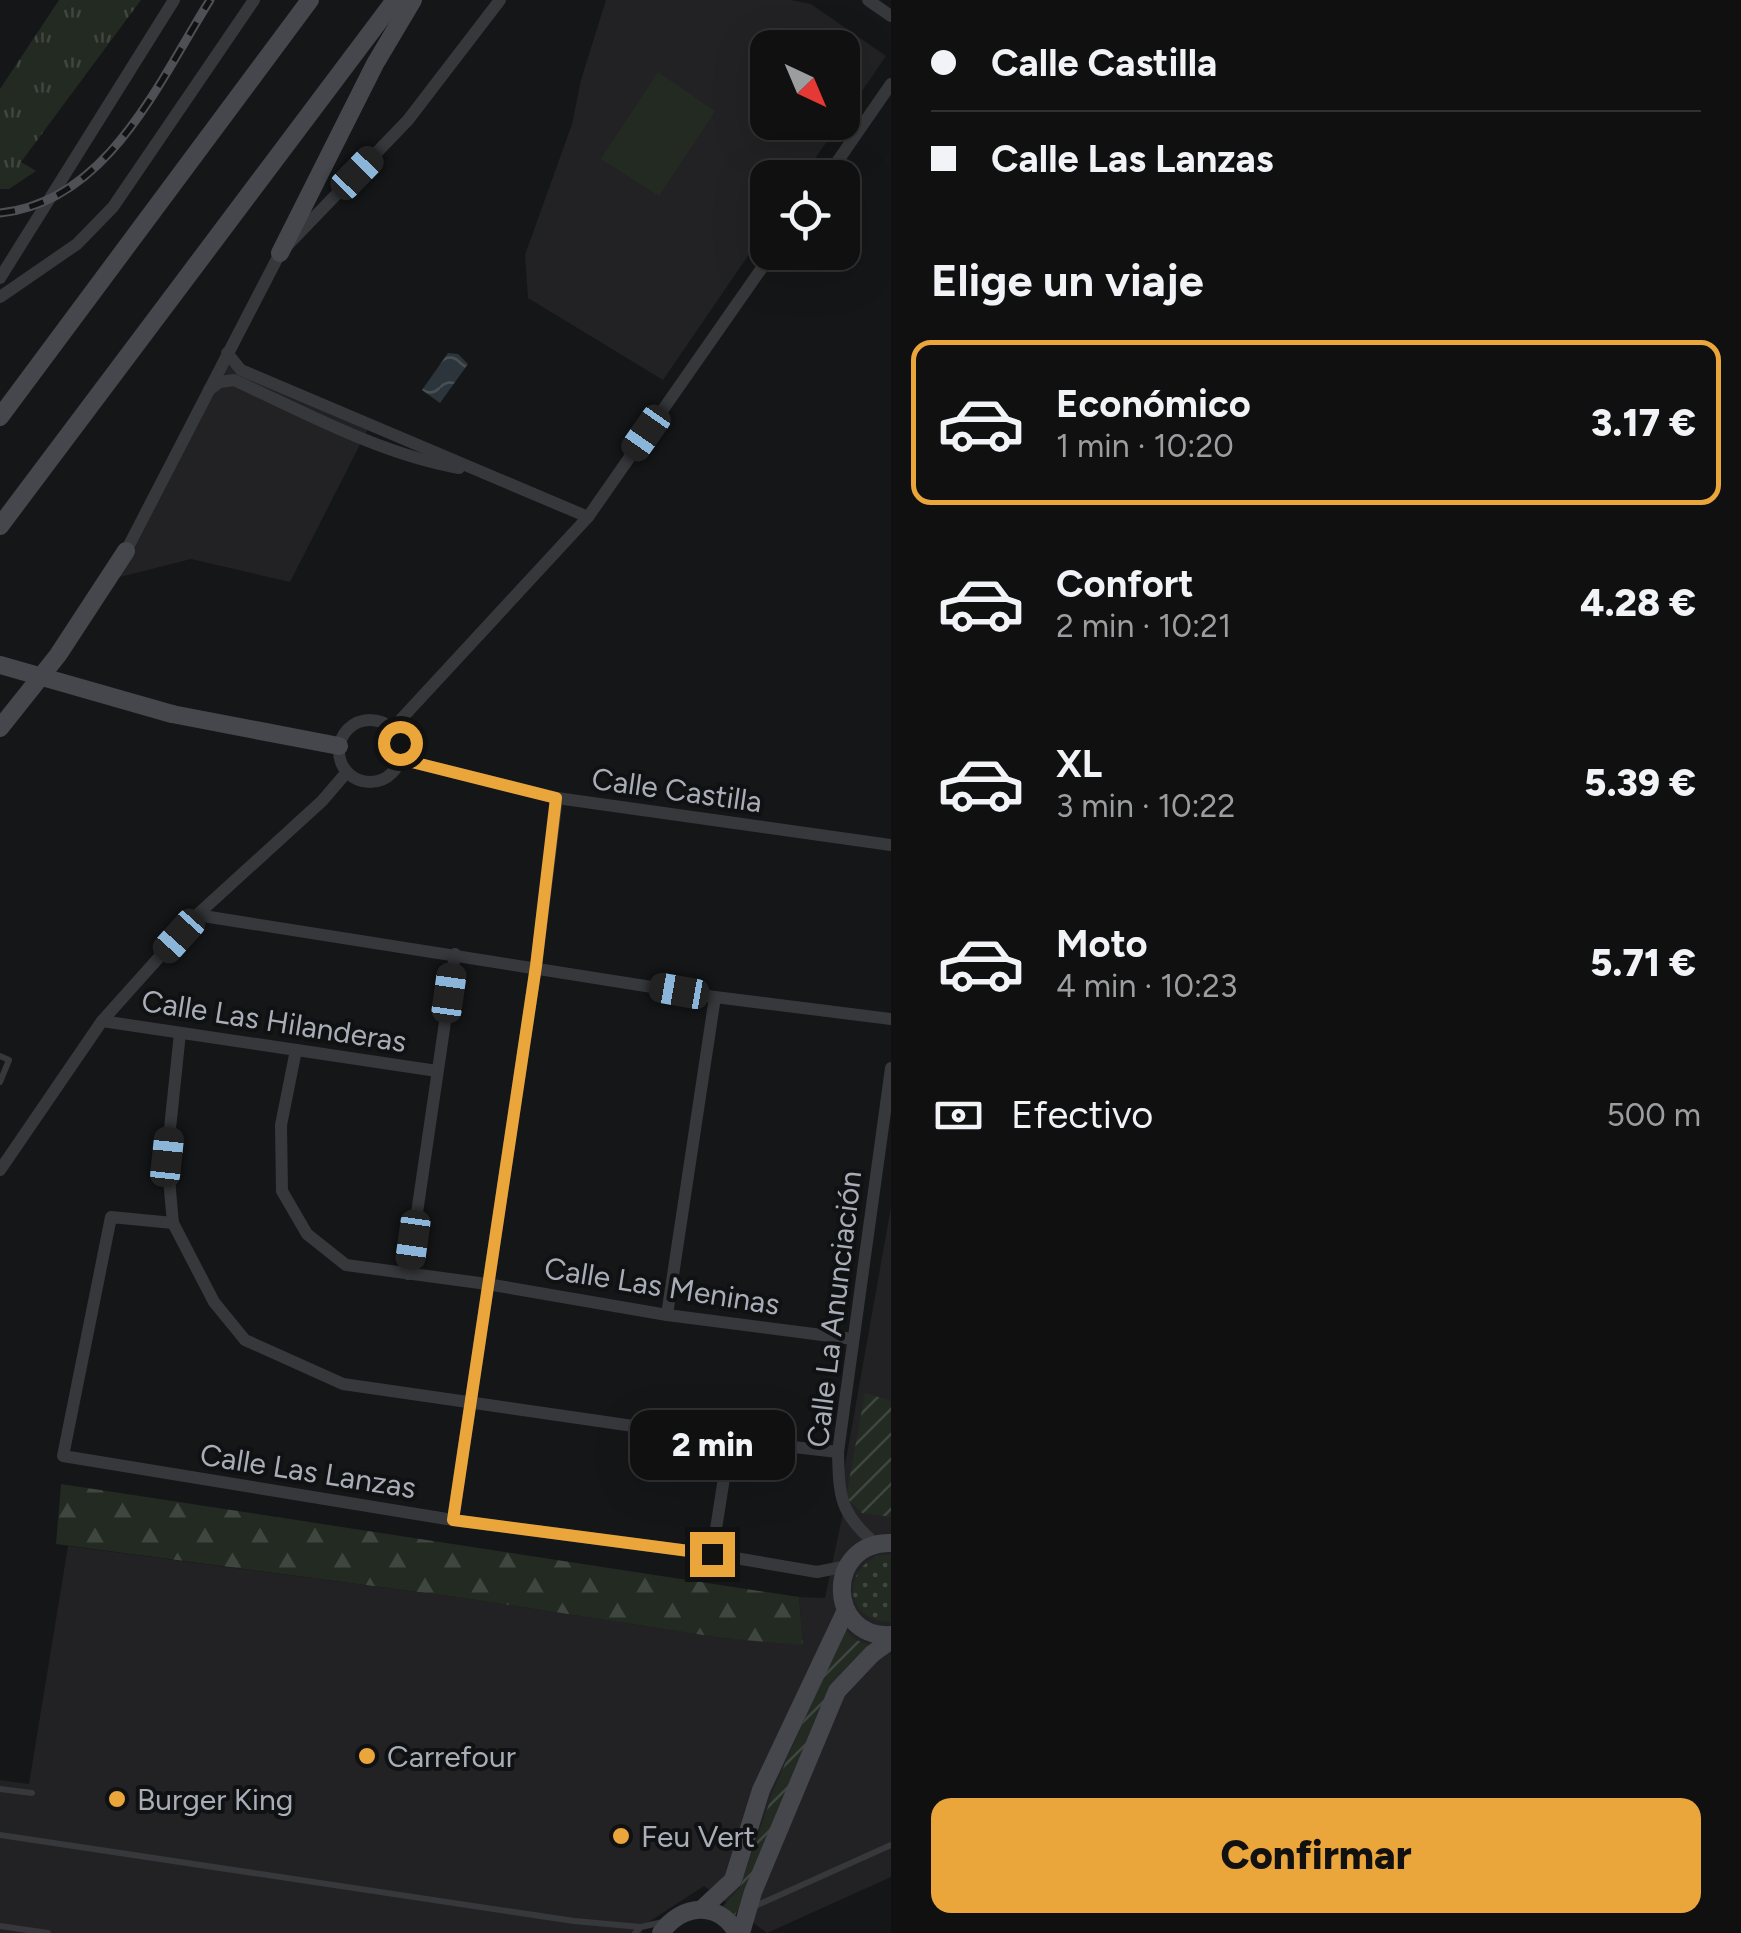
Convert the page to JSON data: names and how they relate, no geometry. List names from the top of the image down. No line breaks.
{"streets":{"street":["Calle Castilla","Calle Las Hilanderas","Calle Las Meninas","Calle La Anunciación","Calle Las Lanzas"]},"crossings":[["Calle Las Hilanderas","Calle Las Meninas"],["Calle Las Meninas","Calle La Anunciación"]],"places":["Carrefour","Burger King","Feu Vert"],"north":"bottom right","page":{"banner":["Calle Castilla","Calle Las Lanzas"],"heading":"Elige un viaje","list":[{"name":"Económico","note":"1 min · 10:20","value":"3.17 €"},{"name":"Confort","note":"2 min · 10:21","value":"4.28 €"},{"name":"XL","note":"3 min · 10:22","value":"5.39 €"},{"name":"Moto","note":"4 min · 10:23","value":"5.71 €"}],"pay":["Efectivo","500 m"],"bubble":"2 min","buttons":"Confirmar"}}
